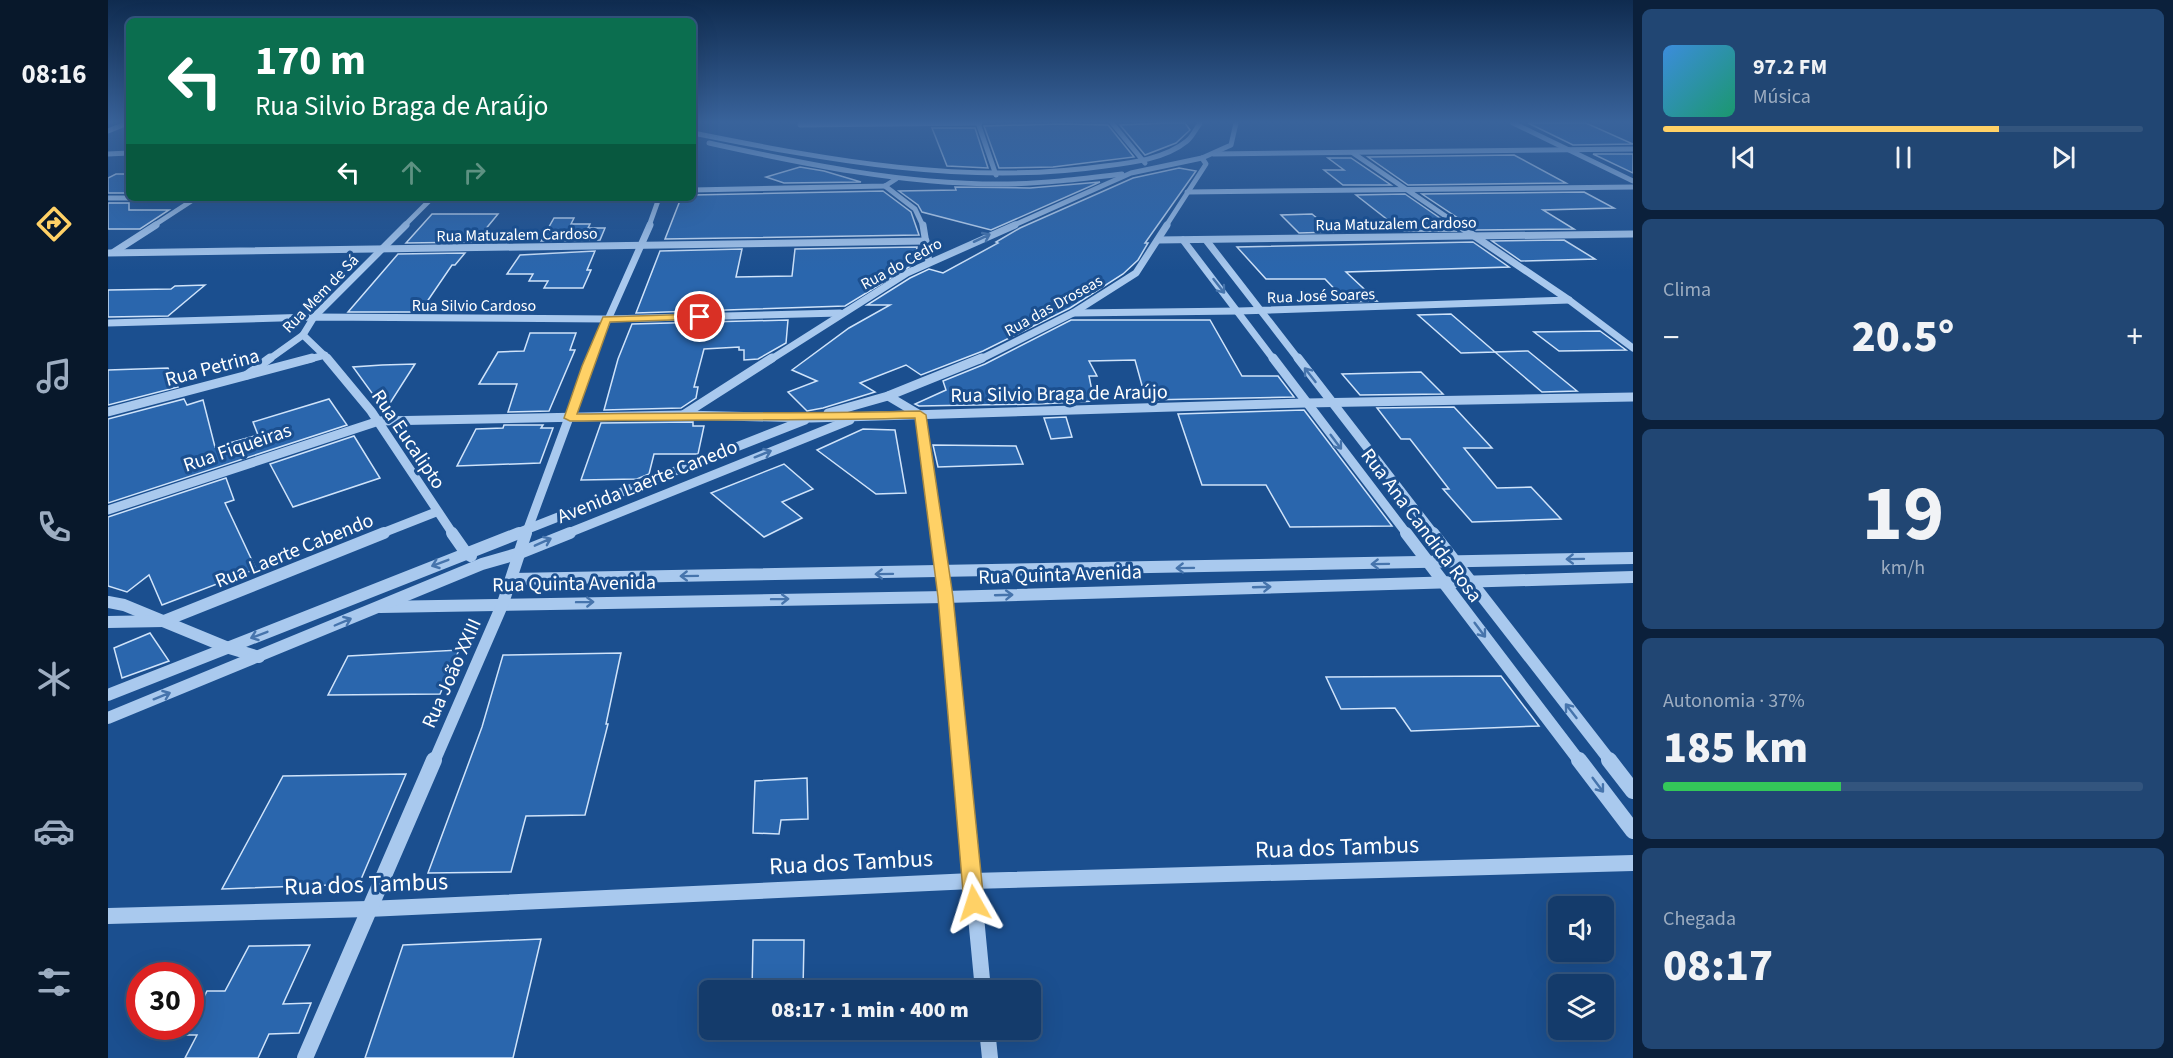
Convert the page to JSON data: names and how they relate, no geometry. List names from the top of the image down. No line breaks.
{"streets":{"street":["Rua Matuzalem Cardoso","Rua do Cedro","Rua Mem de Sá","Rua José Soares","Rua Silvio Cardoso","Rua das Droseas","Rua Petrina","Rua Silvio Braga de Araújo","Rua Eucalipto","Rua Fiqueiras","Avenida Laerte Canedo","Rua Ana Candida Rosa","Rua Laerte Cabendo","Rua Quinta Avenida","Rua João XXIII","Rua dos Tambus"]},"crossings":[["Rua Matuzalem Cardoso","Rua Mem de Sá"],["Rua Matuzalem Cardoso","Rua das Droseas"],["Rua Matuzalem Cardoso","Rua Ana Candida Rosa"],["Rua Matuzalem Cardoso","Rua João XXIII"],["Rua do Cedro","Rua Silvio Cardoso"],["Rua do Cedro","Rua Silvio Braga de Araújo"],["Rua Mem de Sá","Rua Silvio Cardoso"],["Rua Mem de Sá","Rua Petrina"],["Rua Mem de Sá","Rua Eucalipto"],["Rua José Soares","Rua das Droseas"],["Rua José Soares","Rua Ana Candida Rosa"],["Rua Silvio Cardoso","Rua João XXIII"],["Rua das Droseas","Avenida Laerte Canedo"],["Rua Petrina","Rua Eucalipto"],["Rua Silvio Braga de Araújo","Rua Eucalipto"],["Rua Silvio Braga de Araújo","Rua Fiqueiras"],["Rua Silvio Braga de Araújo","Avenida Laerte Canedo"],["Rua Silvio Braga de Araújo","Rua Ana Candida Rosa"],["Rua Silvio Braga de Araújo","Rua João XXIII"],["Rua Eucalipto","Rua Fiqueiras"],["Rua Eucalipto","Avenida Laerte Canedo"],["Rua Eucalipto","Rua Laerte Cabendo"],["Avenida Laerte Canedo","Rua Quinta Avenida"],["Avenida Laerte Canedo","Rua João XXIII"],["Rua Ana Candida Rosa","Rua Quinta Avenida"],["Rua Quinta Avenida","Rua João XXIII"],["Rua João XXIII","Rua dos Tambus"]],"page":{"tabs":"08:16","turn":["170 m","Rua Silvio Braga de Araújo"],"song":["97.2 FM","Música"],"tile":["Clima",["19","km/h"],["Autonomia · 37%","185 km"],["Chegada","08:17"]],"heat":["−","20.5°","+"],"limit":"30","trip":"08:17 · 1 min · 400 m"}}
